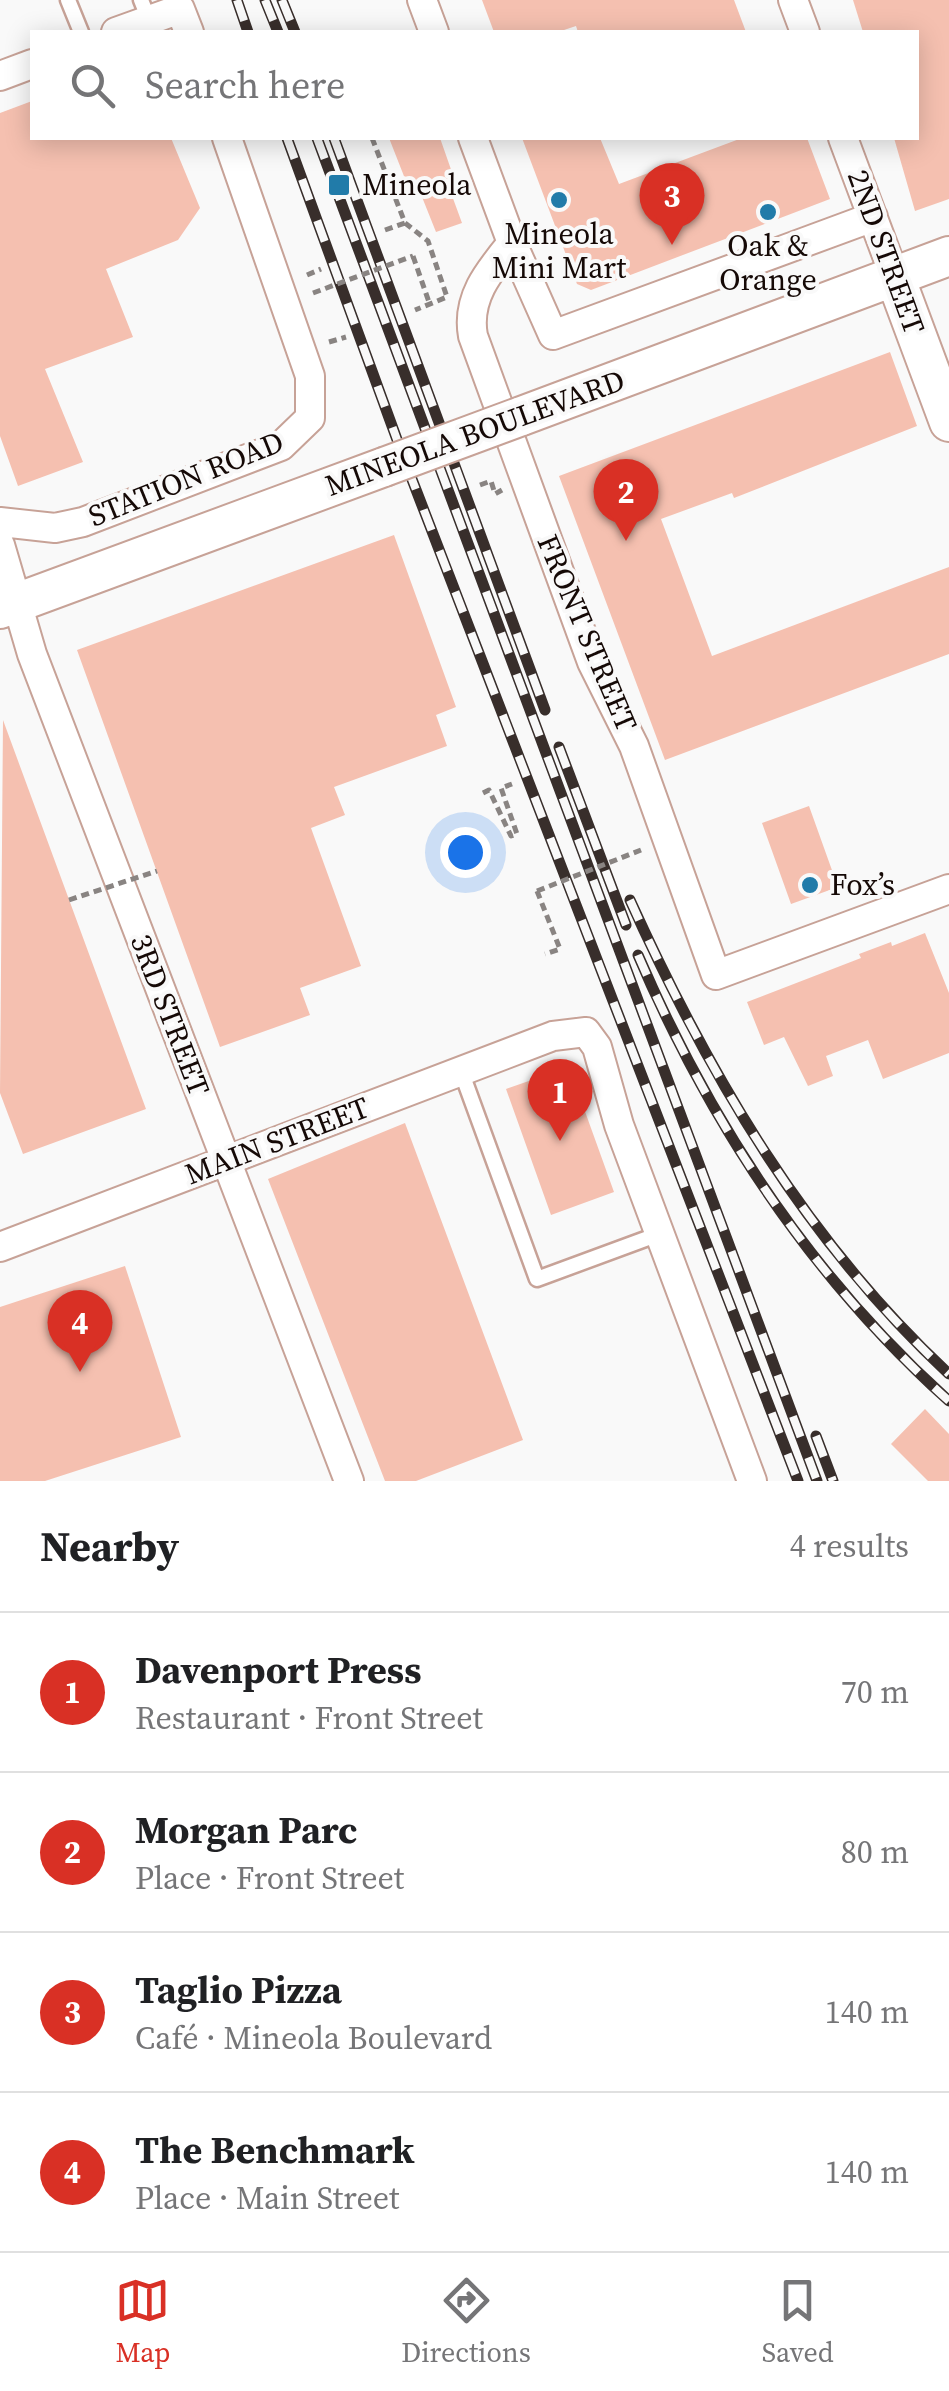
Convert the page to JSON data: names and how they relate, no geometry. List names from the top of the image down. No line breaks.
{"streets":{"main road":["2ND STREET","MINEOLA BOULEVARD"],"street":["STATION ROAD","FRONT STREET","3RD STREET","MAIN STREET"]},"crossings":[["2ND STREET","MINEOLA BOULEVARD"],["MINEOLA BOULEVARD","3RD STREET"],["3RD STREET","MAIN STREET"]],"places":{"transit":["Mineola"],"other":["Mineola Mini Mart","Oak & Orange","Fox’s"]},"page":{"search":"Search here","pins":["3","2","1","4"],"heading":["Nearby","4 results"],"list":[{"mark":"1","name":"Davenport Press","note":"Restaurant · Front Street","value":"70 m"},{"mark":"2","name":"Morgan Parc","note":"Place · Front Street","value":"80 m"},{"mark":"3","name":"Taglio Pizza","note":"Café · Mineola Boulevard","value":"140 m"},{"mark":"4","name":"The Benchmark","note":"Place · Main Street","value":"140 m"}],"nav":["Map","Directions","Saved"]}}
